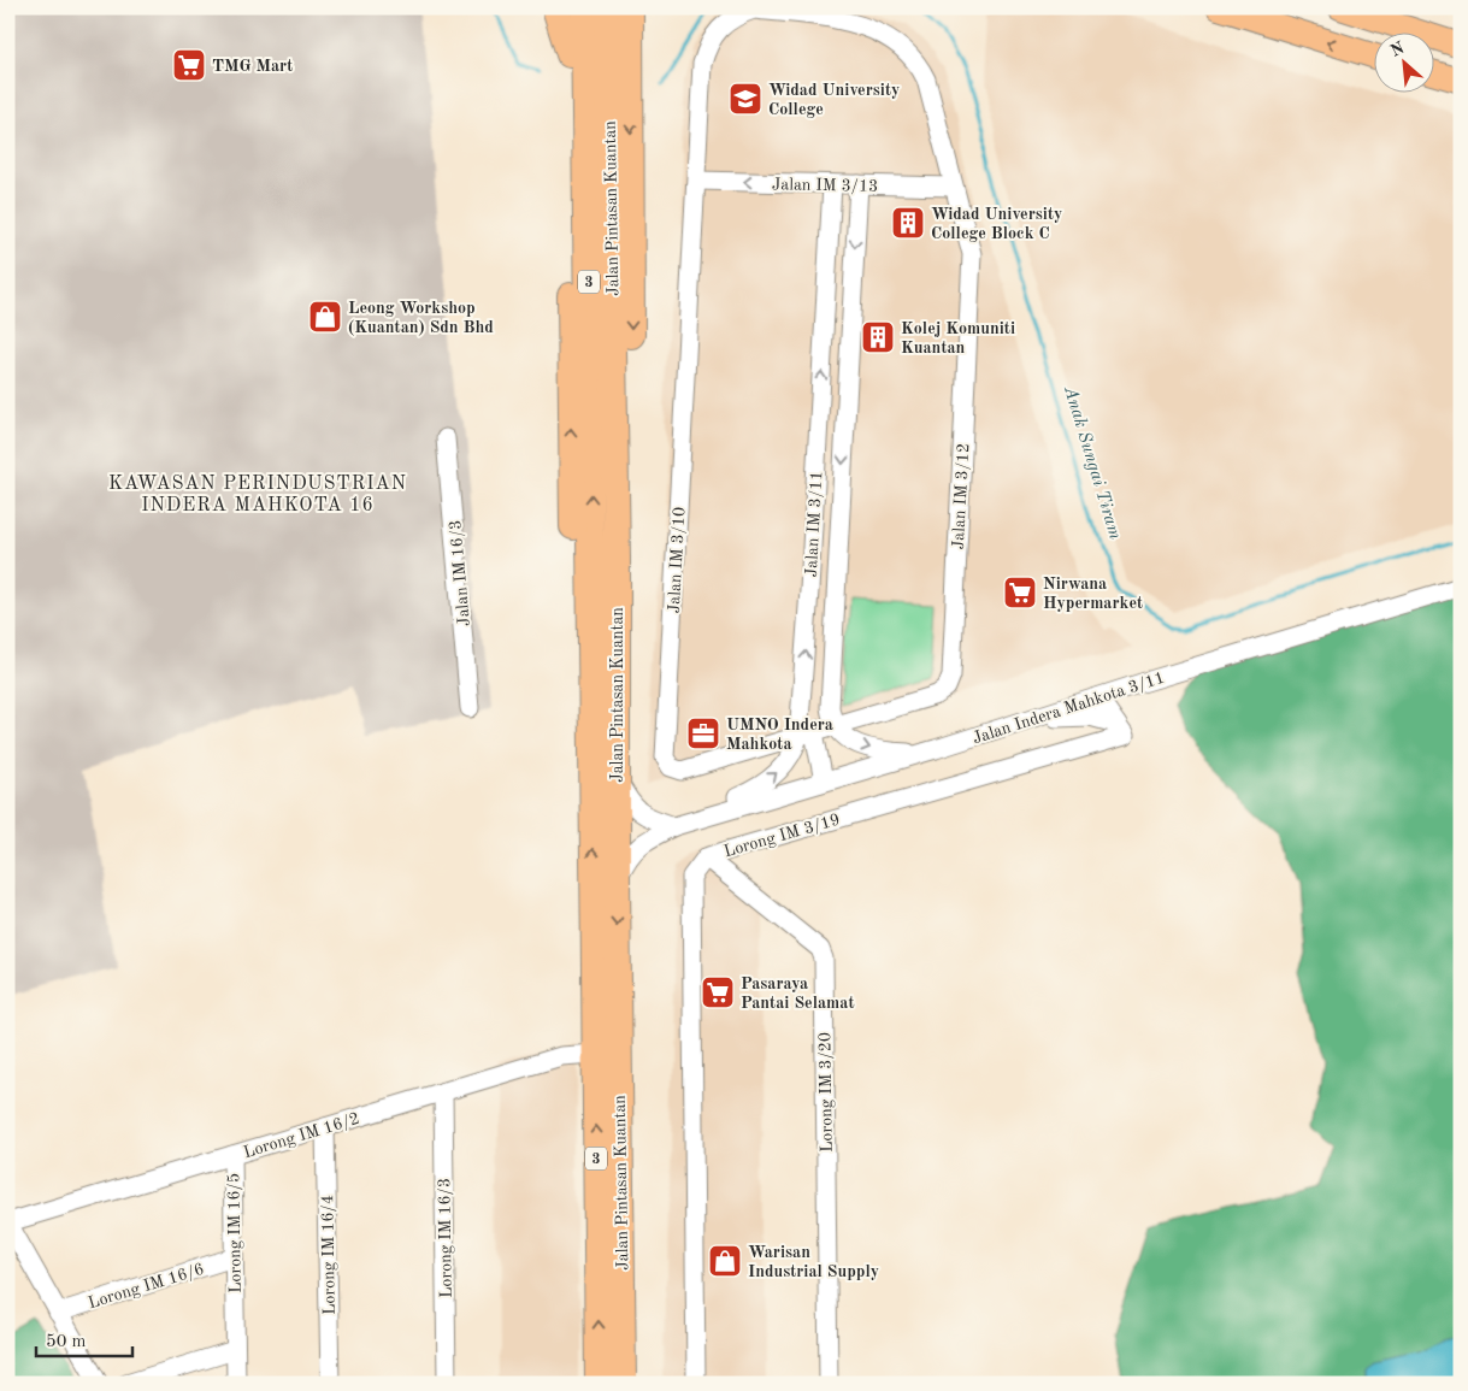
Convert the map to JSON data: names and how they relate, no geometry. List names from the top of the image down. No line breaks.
{"streets":{"highway":["Jalan Pintasan Kuantan","3"],"street":["Jalan IM 3/13","Jalan IM 3/12","Jalan IM 3/11","Jalan IM 3/10","Jalan IM 16/3","Jalan Indera Mahkota 3/11","Lorong IM 3/19","Lorong IM 3/20","Lorong IM 16/2","Lorong IM 16/5","Lorong IM 16/3","Lorong IM 16/4","Lorong IM 16/6"]},"crossings":[["Jalan IM 3/13","Jalan IM 3/12"],["Jalan IM 3/13","Jalan IM 3/11"],["Jalan IM 3/13","Jalan IM 3/10"],["Jalan Pintasan Kuantan","Jalan Indera Mahkota 3/11"],["Jalan Pintasan Kuantan","Lorong IM 16/2"],["Jalan IM 3/12","Jalan IM 3/11"],["Jalan IM 3/12","Jalan IM 3/10"],["Jalan IM 3/11","Jalan IM 3/10"],["Jalan IM 3/11","Jalan Indera Mahkota 3/11"],["Lorong IM 3/19","Lorong IM 3/20"],["Lorong IM 16/2","Lorong IM 16/5"],["Lorong IM 16/2","Lorong IM 16/3"],["Lorong IM 16/2","Lorong IM 16/4"],["Lorong IM 16/5","Lorong IM 16/6"]],"one_way":["Jalan IM 3/13"],"districts":["KAWASAN PERINDUSTRIAN INDERA MAHKOTA 16"],"water":["Anak Sungai Tiram"],"places":{"supermarket":["TMG Mart","Nirwana Hypermarket","Pasaraya Pantai Selamat"],"school or university":["Widad University College"],"building":["Widad University College Block C","Kolej Komuniti Kuantan"],"shop":["Leong Workshop (Kuantan) Sdn Bhd","Warisan Industrial Supply"],"office":["UMNO Indera Mahkota"]},"scale_bar":"50 m","north":"top left"}
